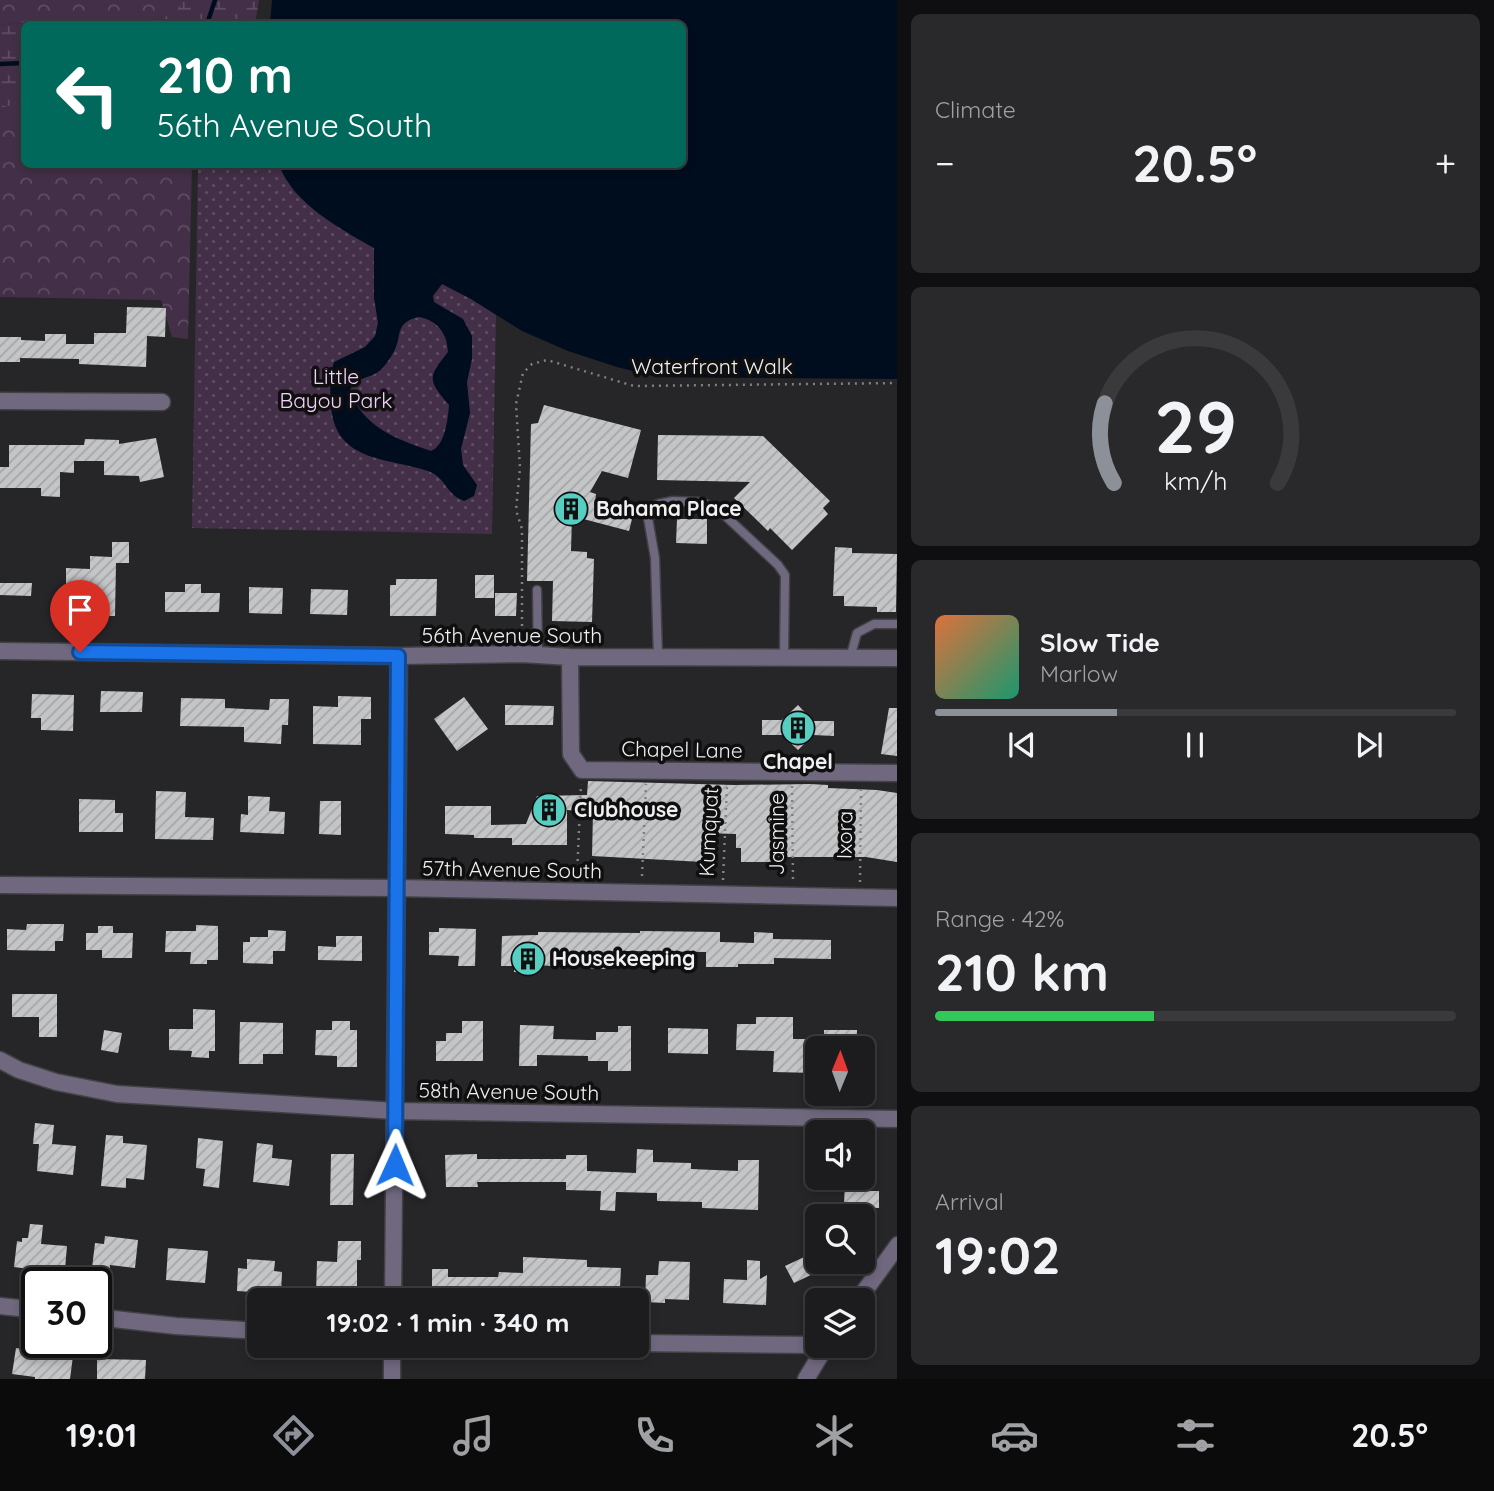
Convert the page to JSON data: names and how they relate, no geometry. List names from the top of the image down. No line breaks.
{"streets":{"street":["56th Avenue South","Chapel Lane","57th Avenue South","58th Avenue South"],"path":["Waterfront Walk","Kumquat","Jasmine","Ixora"]},"crossings":[["Waterfront Walk","56th Avenue South"],["Chapel Lane","Kumquat"],["Chapel Lane","Jasmine"],["Chapel Lane","Ixora"],["Kumquat","57th Avenue South"],["Jasmine","57th Avenue South"],["Ixora","57th Avenue South"]],"parks":["Little Bayou Park"],"places":{"building":["Bahama Place","Chapel","Clubhouse","Housekeeping"]},"north":"top","page":{"tile":["Climate",["Range · 42%","210 km"],["Arrival","19:02"]],"turn":["210 m","56th Avenue South"],"heat":["−","20.5°","+"],"song":["Slow Tide","Marlow"],"limit":"30","trip":"19:02 · 1 min · 340 m","tabs":["19:01","20.5°"],"gauge":["29","km/h"]}}
